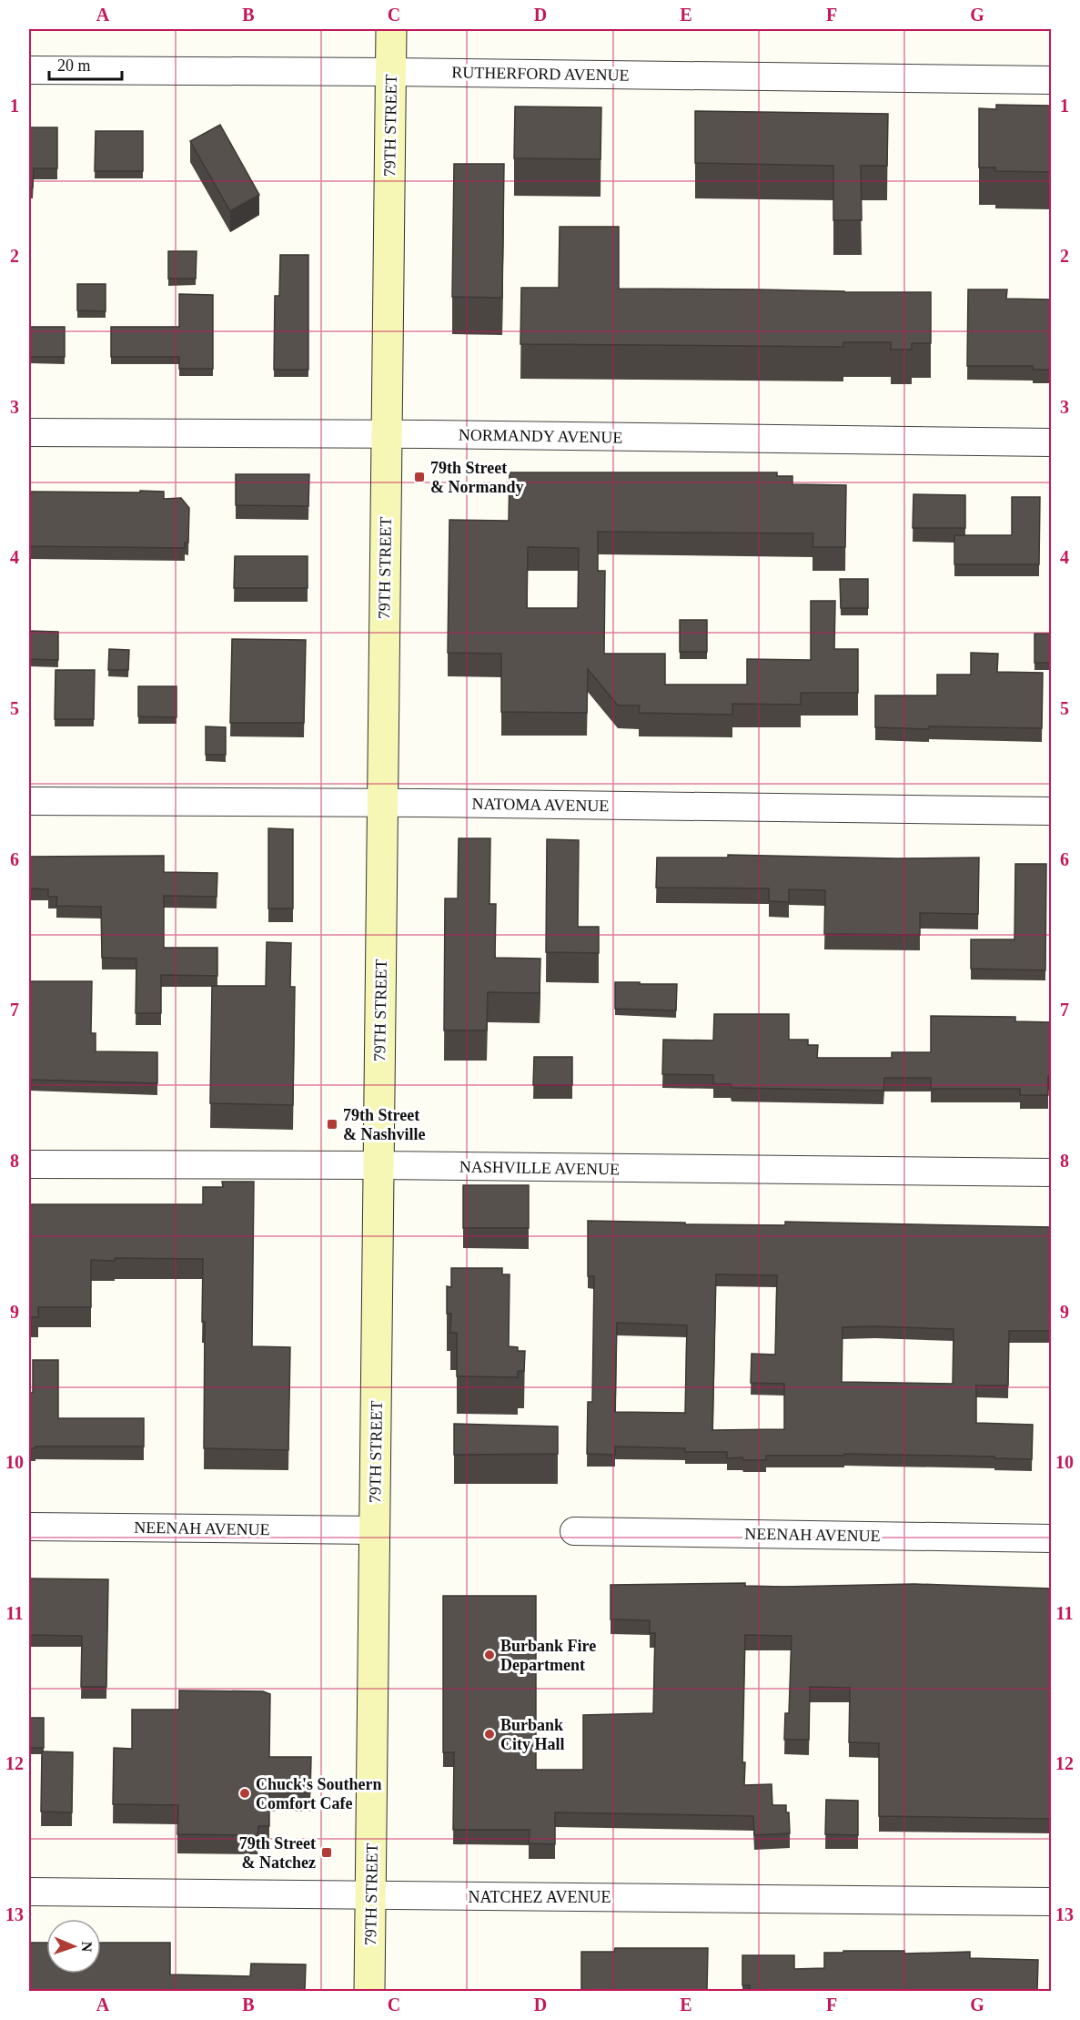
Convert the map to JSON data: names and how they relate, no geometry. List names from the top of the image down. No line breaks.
{"streets":{"main road":["79TH STREET"],"street":["RUTHERFORD AVENUE","NORMANDY AVENUE","NATOMA AVENUE","NASHVILLE AVENUE","NEENAH AVENUE","NATCHEZ AVENUE"]},"crossings":[["RUTHERFORD AVENUE","79TH STREET"],["79TH STREET","NORMANDY AVENUE"],["79TH STREET","NATOMA AVENUE"],["79TH STREET","NASHVILLE AVENUE"],["79TH STREET","NEENAH AVENUE"],["79TH STREET","NATCHEZ AVENUE"]],"places":{"transit":["79th Street & Normandy","79th Street & Nashville","79th Street & Natchez"],"other":["Burbank Fire Department","Burbank City Hall","Chuck's Southern Comfort Cafe"]},"scale_bar":"20 m","north":"right","grid":{"columns":["A","B","C","D","E","F","G"],"rows":["1","2","3","4","5","6","7","8","9","10","11","12","13"]}}
